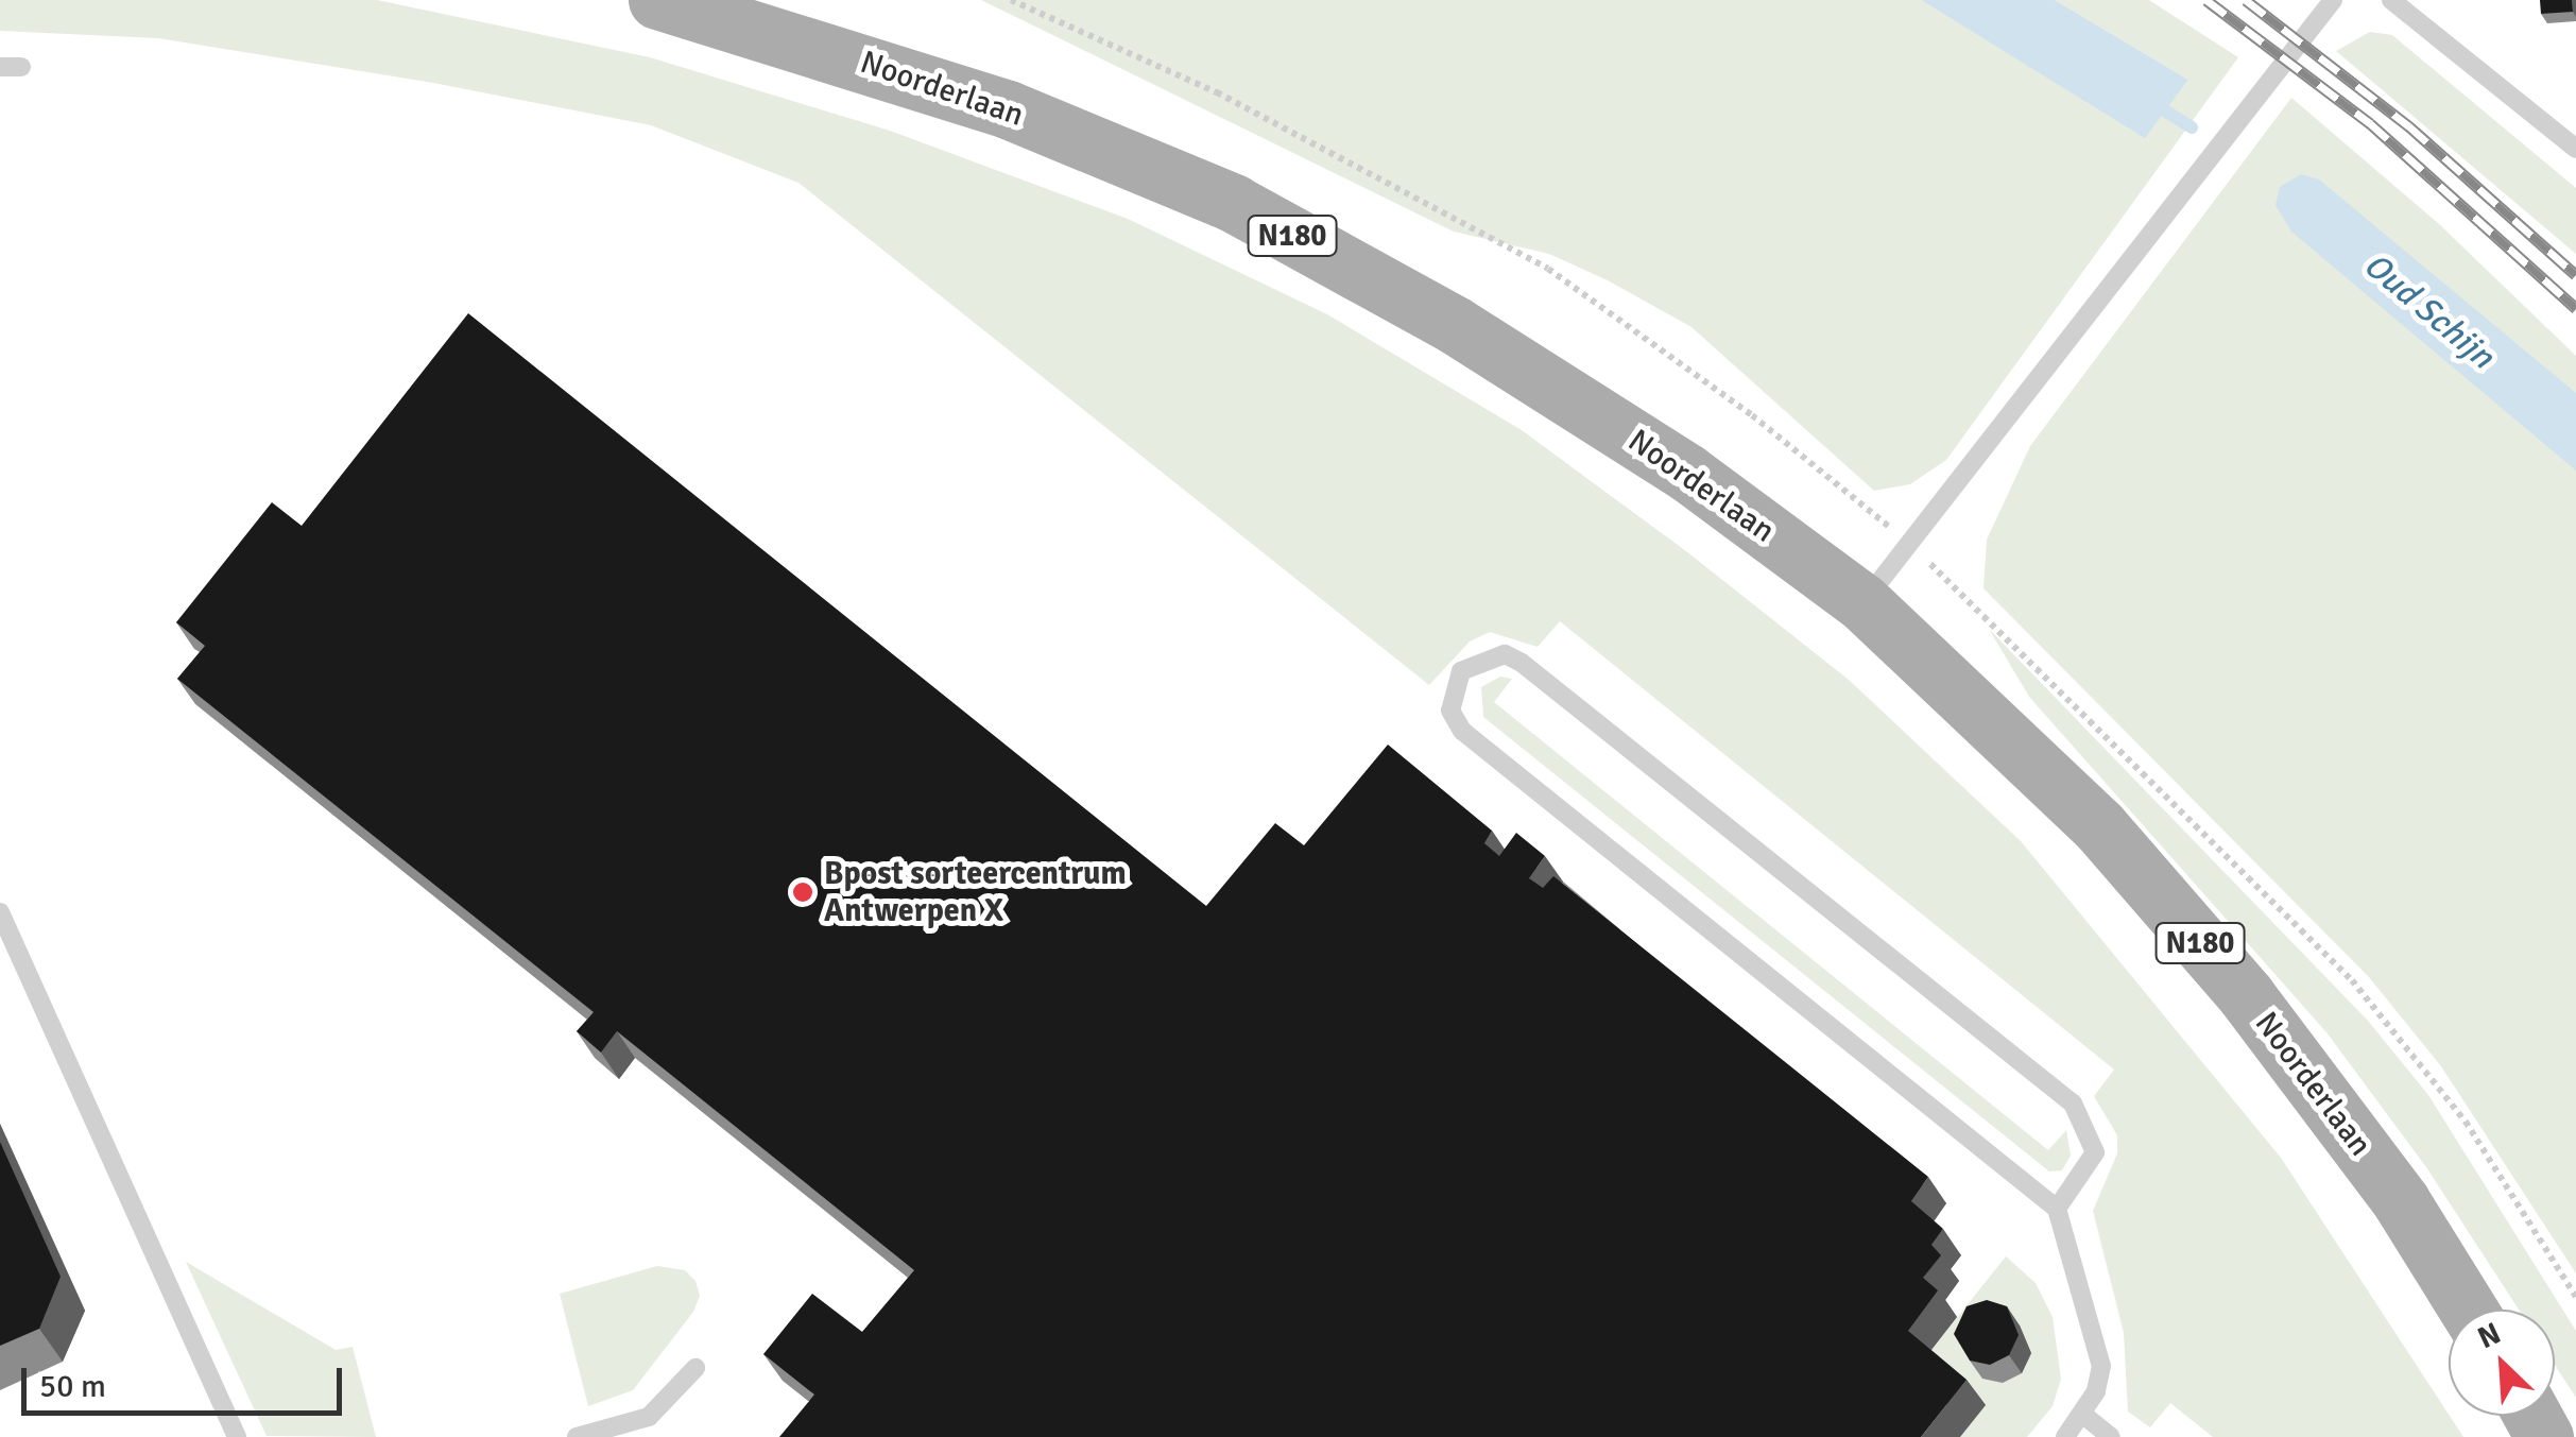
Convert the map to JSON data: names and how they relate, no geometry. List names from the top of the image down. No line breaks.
{"streets":{"main road":["Noorderlaan","N180"]},"water":["Oud Schijn"],"places":["Bpost sorteercentrum Antwerpen X"],"scale_bar":"50 m","north":"top left"}
